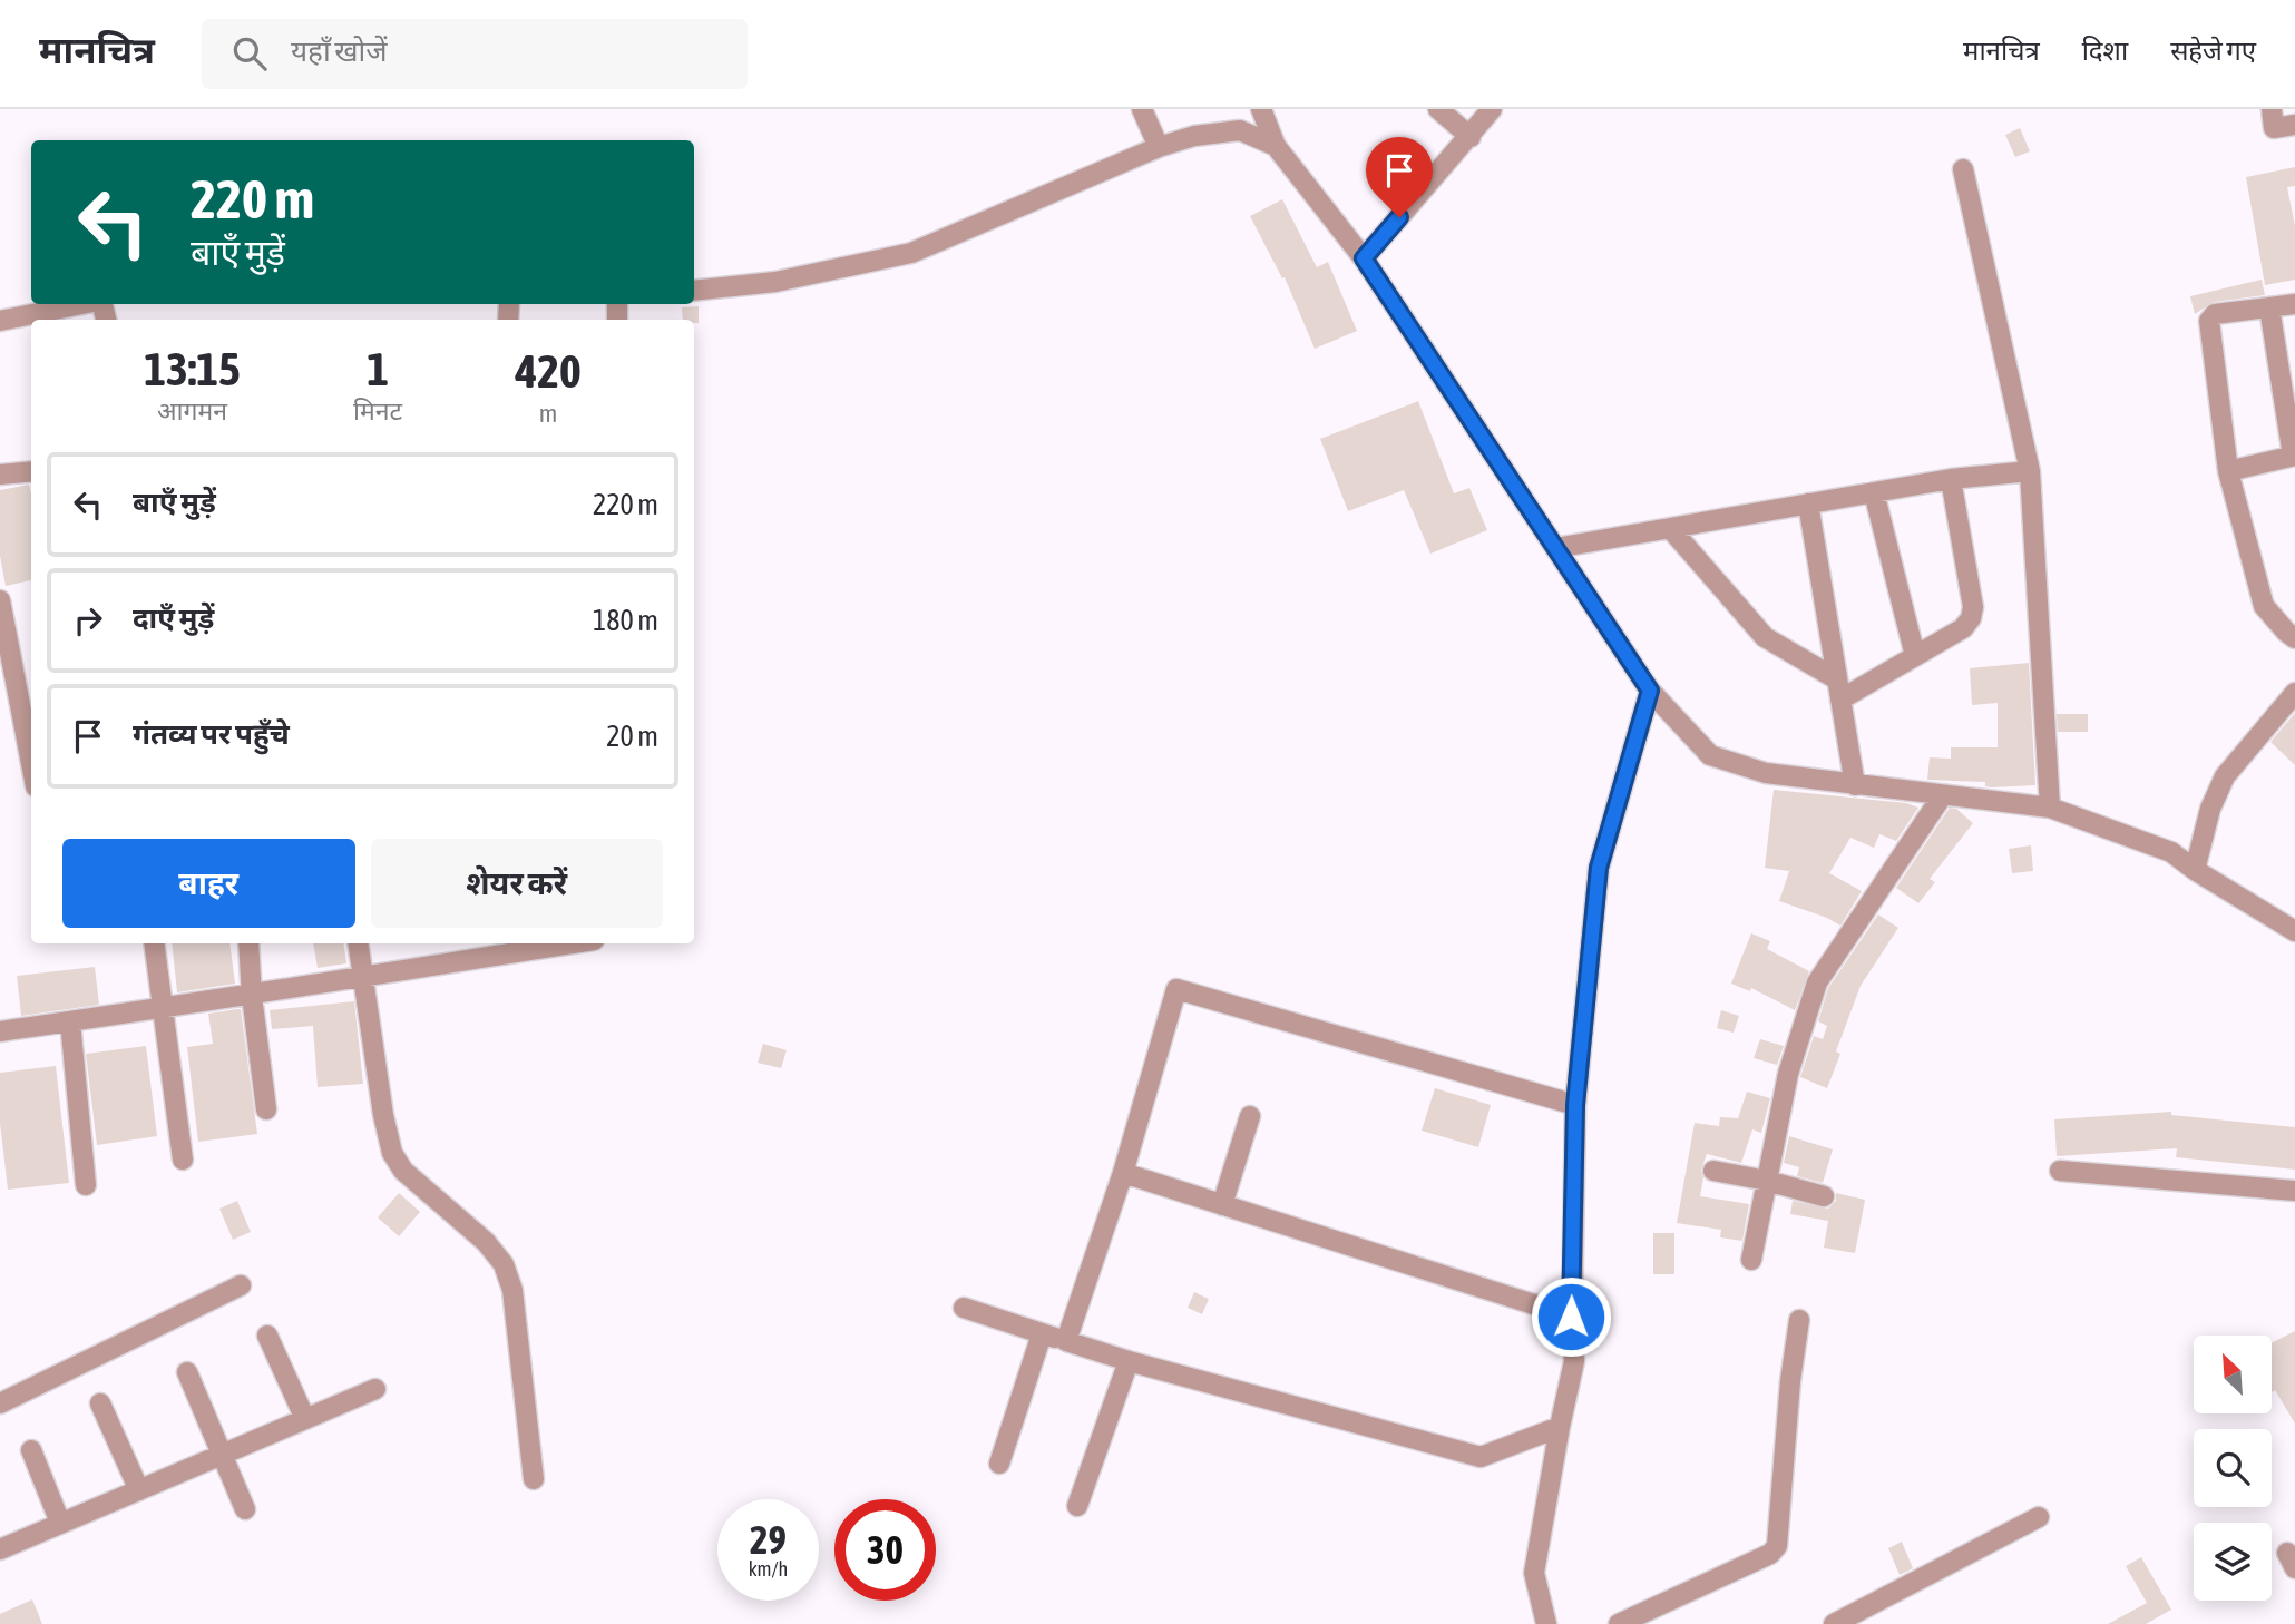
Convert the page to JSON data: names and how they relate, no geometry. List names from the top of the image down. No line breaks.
{"north":"top left","page":{"header":"मानचित्र","search":"यहाँ खोजें","nav":["मानचित्र","दिशा","सहेजे गए"],"turn":["220 m","बाएँ मुड़ें"],"eta":["13:15","आगमन","1","मिनट","420","m"],"list":[{"name":"बाएँ मुड़ें","value":"220 m"},{"name":"दाएँ मुड़ें","value":"180 m"},{"name":"गंतव्य पर पहुँचे","value":"20 m"}],"buttons":["बाहर","शेयर करें"],"speed":"29 km/h","limit":"30"}}
